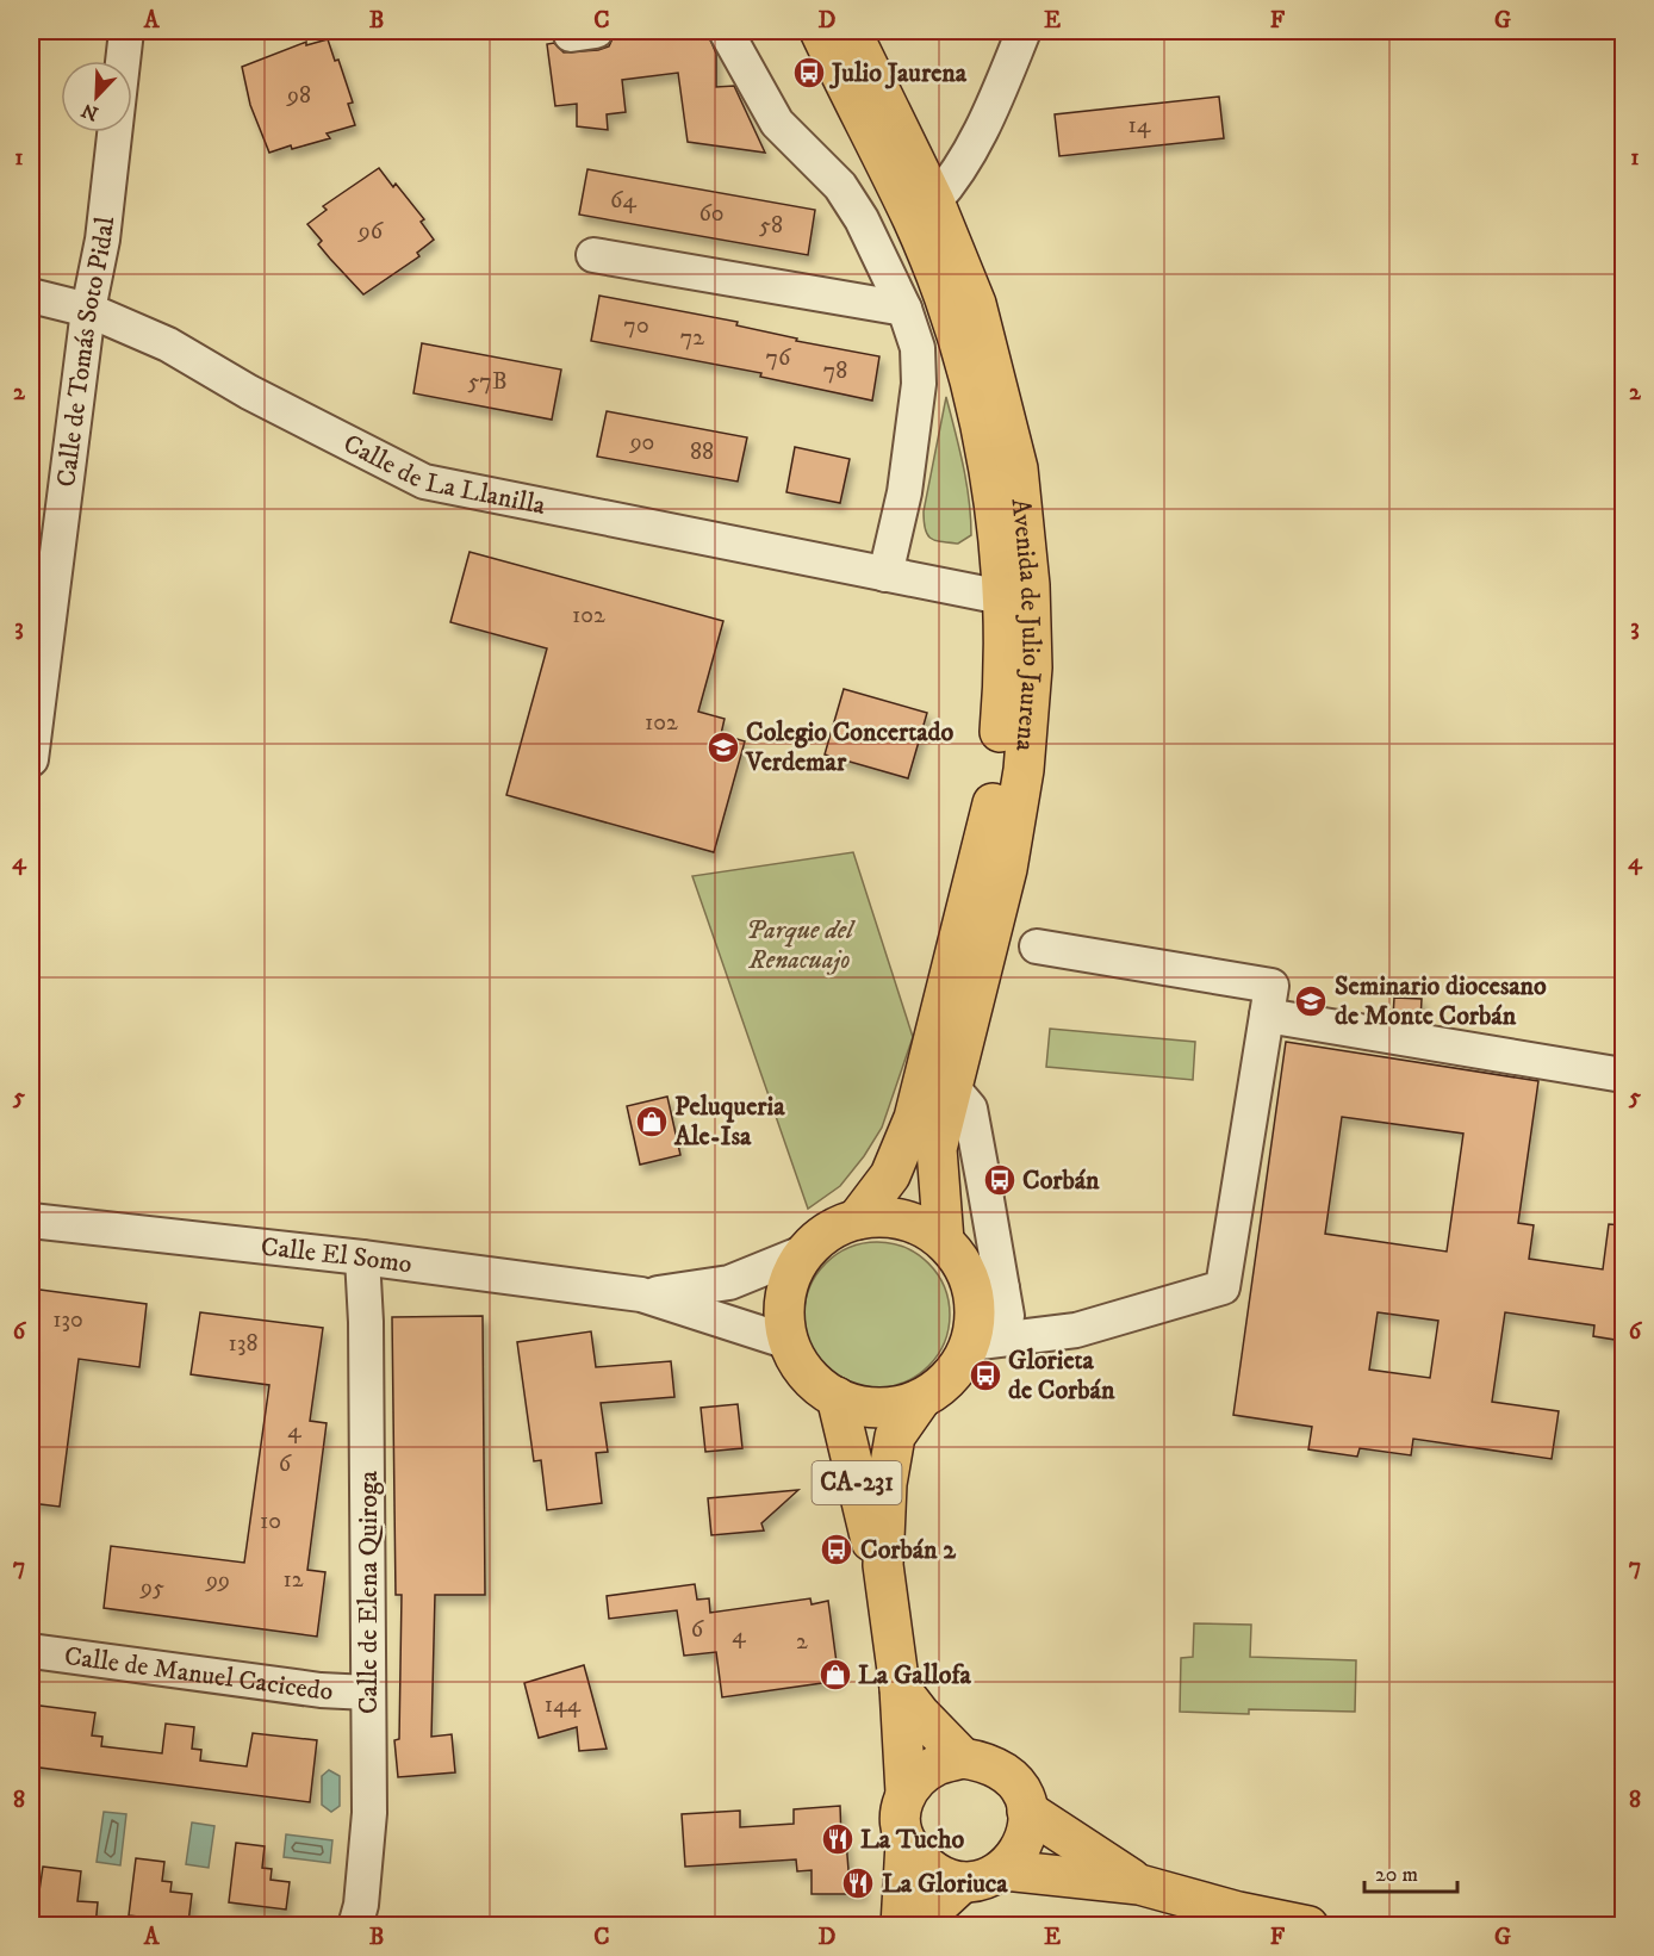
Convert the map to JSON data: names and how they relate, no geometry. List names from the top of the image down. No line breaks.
{"streets":{"main road":["Avenida de Julio Jaurena","CA-231"],"street":["Calle de Tomás Soto Pidal","Calle de La Llanilla","Calle El Somo","Calle de Elena Quiroga","Calle de Manuel Cacicedo"]},"crossings":[["Calle de Tomás Soto Pidal","Calle de La Llanilla"],["Calle de La Llanilla","Avenida de Julio Jaurena"],["Avenida de Julio Jaurena","Calle El Somo"],["Avenida de Julio Jaurena","CA-231"],["Calle El Somo","CA-231"],["Calle El Somo","Calle de Elena Quiroga"],["Calle de Elena Quiroga","Calle de Manuel Cacicedo"]],"parks":["Parque del Renacuajo"],"places":{"bus stop":["Julio Jaurena","Corbán","Glorieta de Corbán","Corbán 2"],"school or university":["Colegio Concertado Verdemar","Seminario diocesano de Monte Corbán"],"shop":["Peluqueria Ale-Isa","La Gallofa"],"restaurant":["La Tucho","La Gloriuca"]},"house_numbers":["98","14","64","60","58","96","70","72","76","78","57B","90","88","102","102","130","138","4","6","10","12","99","95","6","4","2","144"],"scale_bar":"20 m","north":"bottom left","grid":{"columns":["A","B","C","D","E","F","G"],"rows":["1","2","3","4","5","6","7","8"]}}
